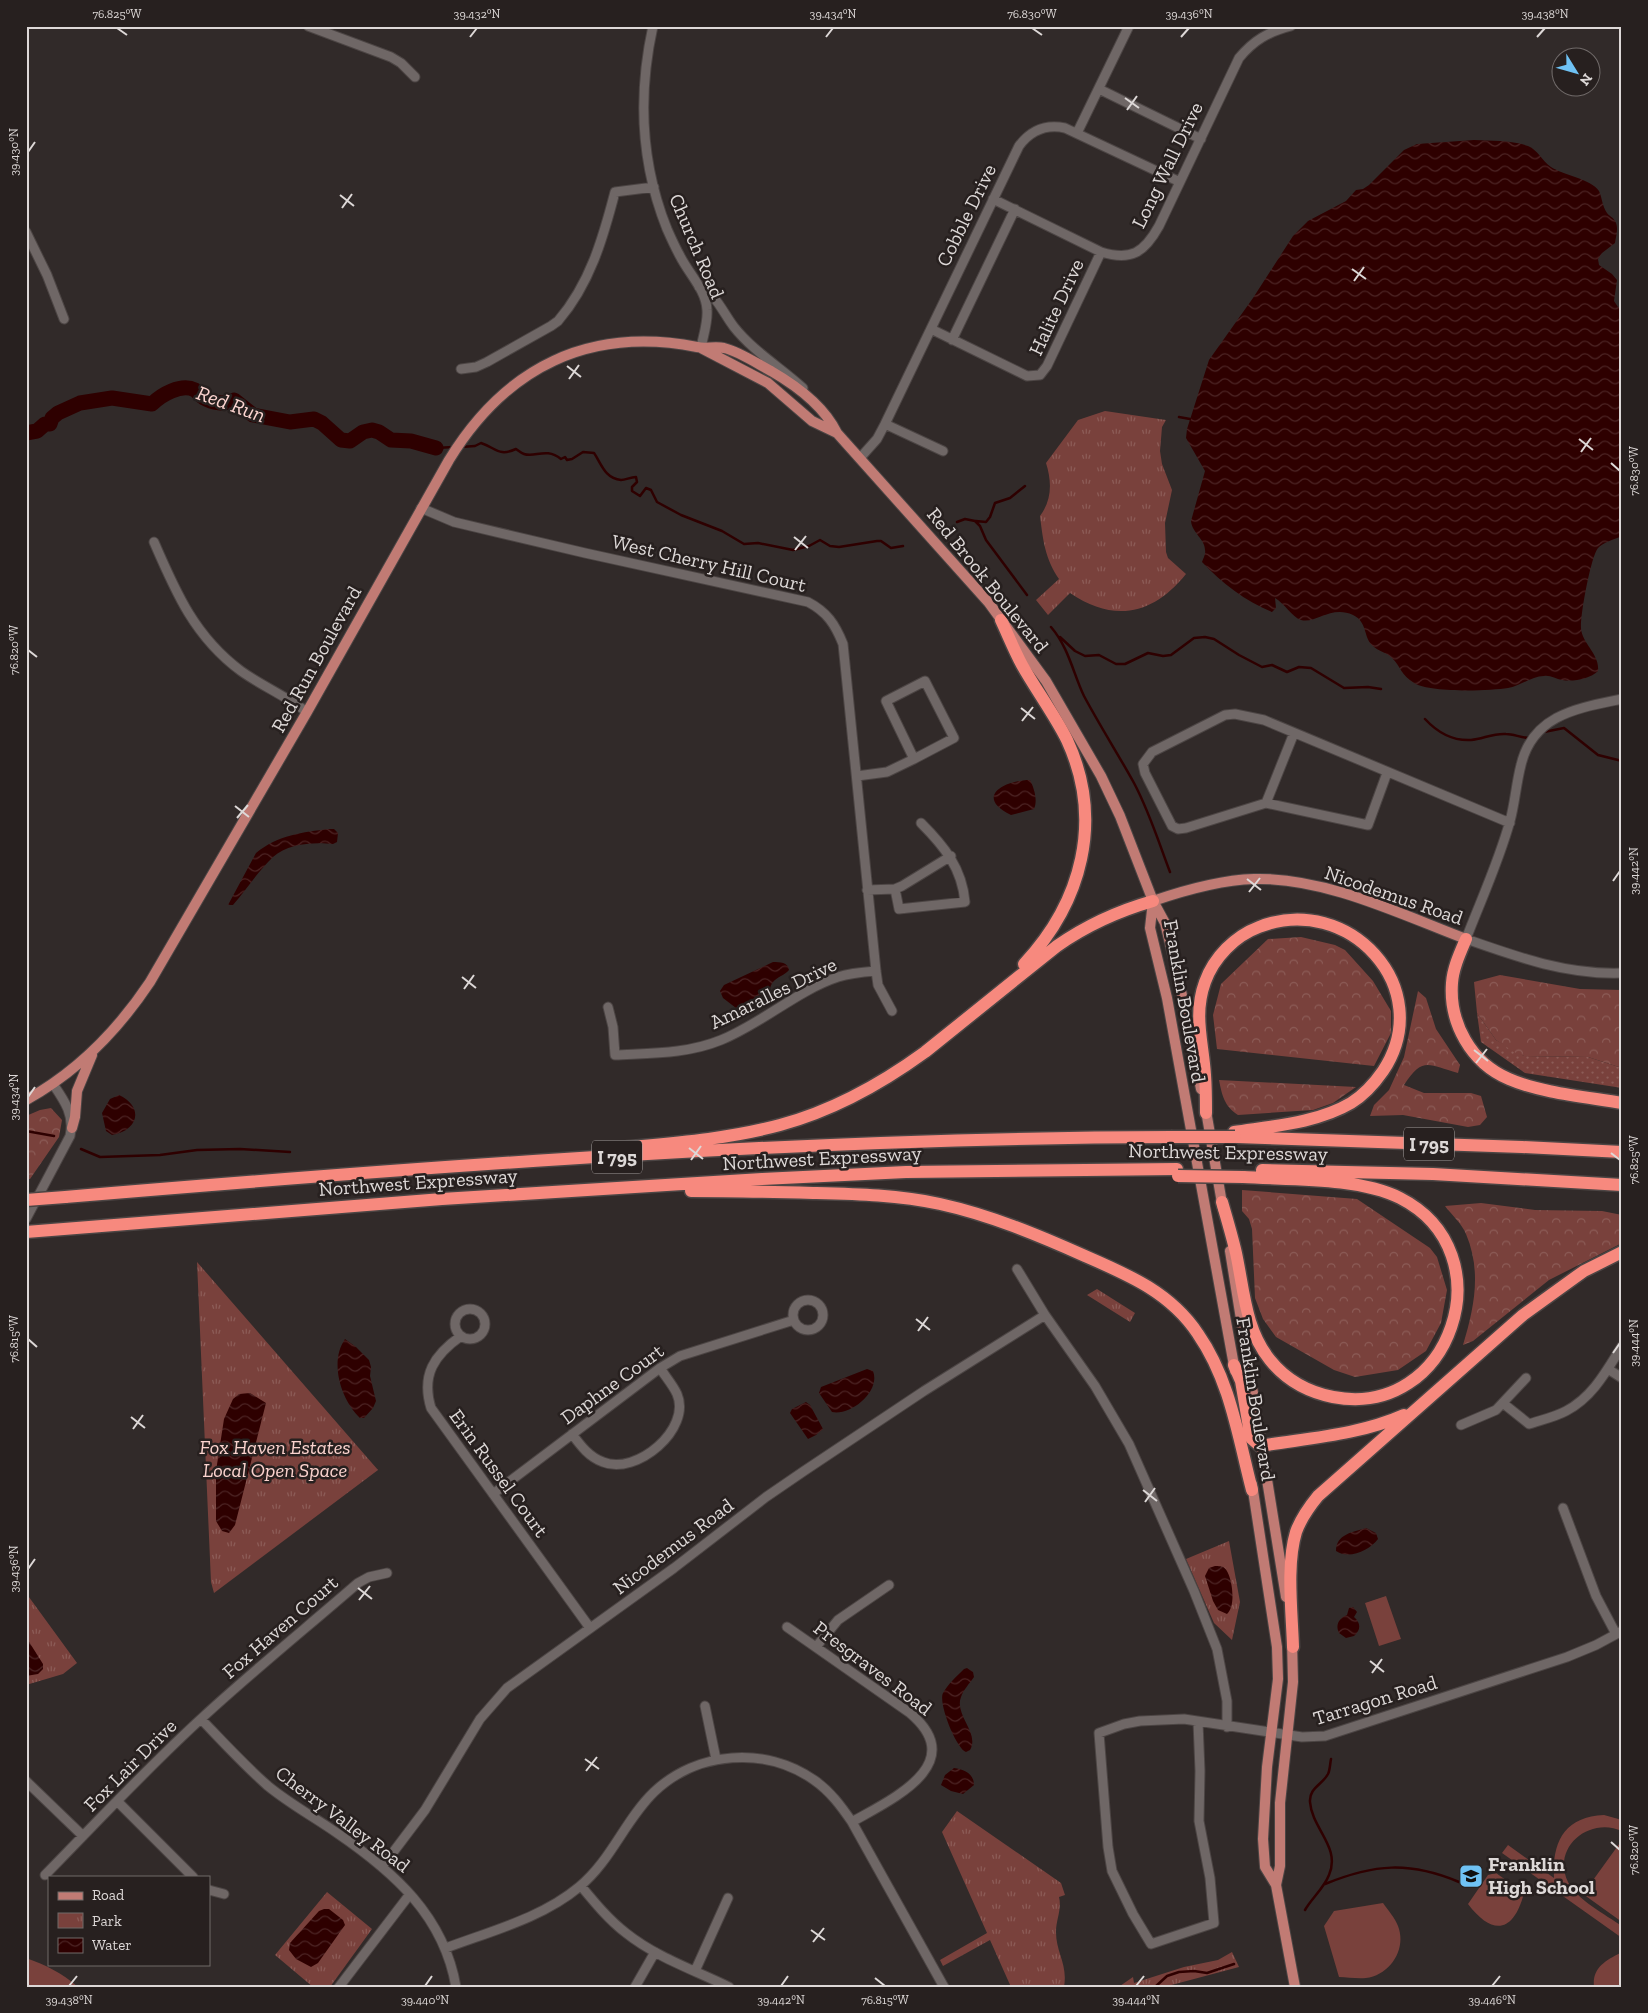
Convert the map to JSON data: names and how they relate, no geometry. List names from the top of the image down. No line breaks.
{"streets":{"highway":["I 795","Northwest Expressway"],"main road":["Red Brook Boulevard","Red Run Boulevard","Nicodemus Road","Franklin Boulevard"],"street":["Long Wall Drive","Cobble Drive","Church Road","Halite Drive","West Cherry Hill Court","Amaralles Drive","Daphne Court","Erin Russel Court","Fox Haven Court","Presgraves Road","Tarragon Road","Fox Lair Drive","Cherry Valley Road"]},"crossings":[["Long Wall Drive","Cobble Drive"],["Long Wall Drive","Halite Drive"],["Cobble Drive","Halite Drive"],["Cobble Drive","Red Brook Boulevard"],["Church Road","Red Run Boulevard"],["West Cherry Hill Court","Red Run Boulevard"],["West Cherry Hill Court","Amaralles Drive"],["Red Brook Boulevard","Red Run Boulevard"],["Red Brook Boulevard","Nicodemus Road"],["Red Brook Boulevard","Franklin Boulevard"],["Nicodemus Road","Franklin Boulevard"],["Nicodemus Road","Erin Russel Court"],["Nicodemus Road","Cherry Valley Road"],["Franklin Boulevard","Tarragon Road"],["Daphne Court","Erin Russel Court"],["Fox Haven Court","Fox Lair Drive"],["Fox Haven Court","Cherry Valley Road"],["Fox Lair Drive","Cherry Valley Road"]],"water":["Red Run"],"parks":["Fox Haven Estates Local Open Space"],"places":{"school or university":["Franklin High School"]},"legend":["Road","Park","Water"],"north":"bottom right","coordinates":["76.825°W","39.432°N","39.434°N","76.830°W","39.436°N","39.438°N","39.430°N","76.820°W","39.442°N","76.815°W","39.444°N","39.440°N","39.446°N"]}
